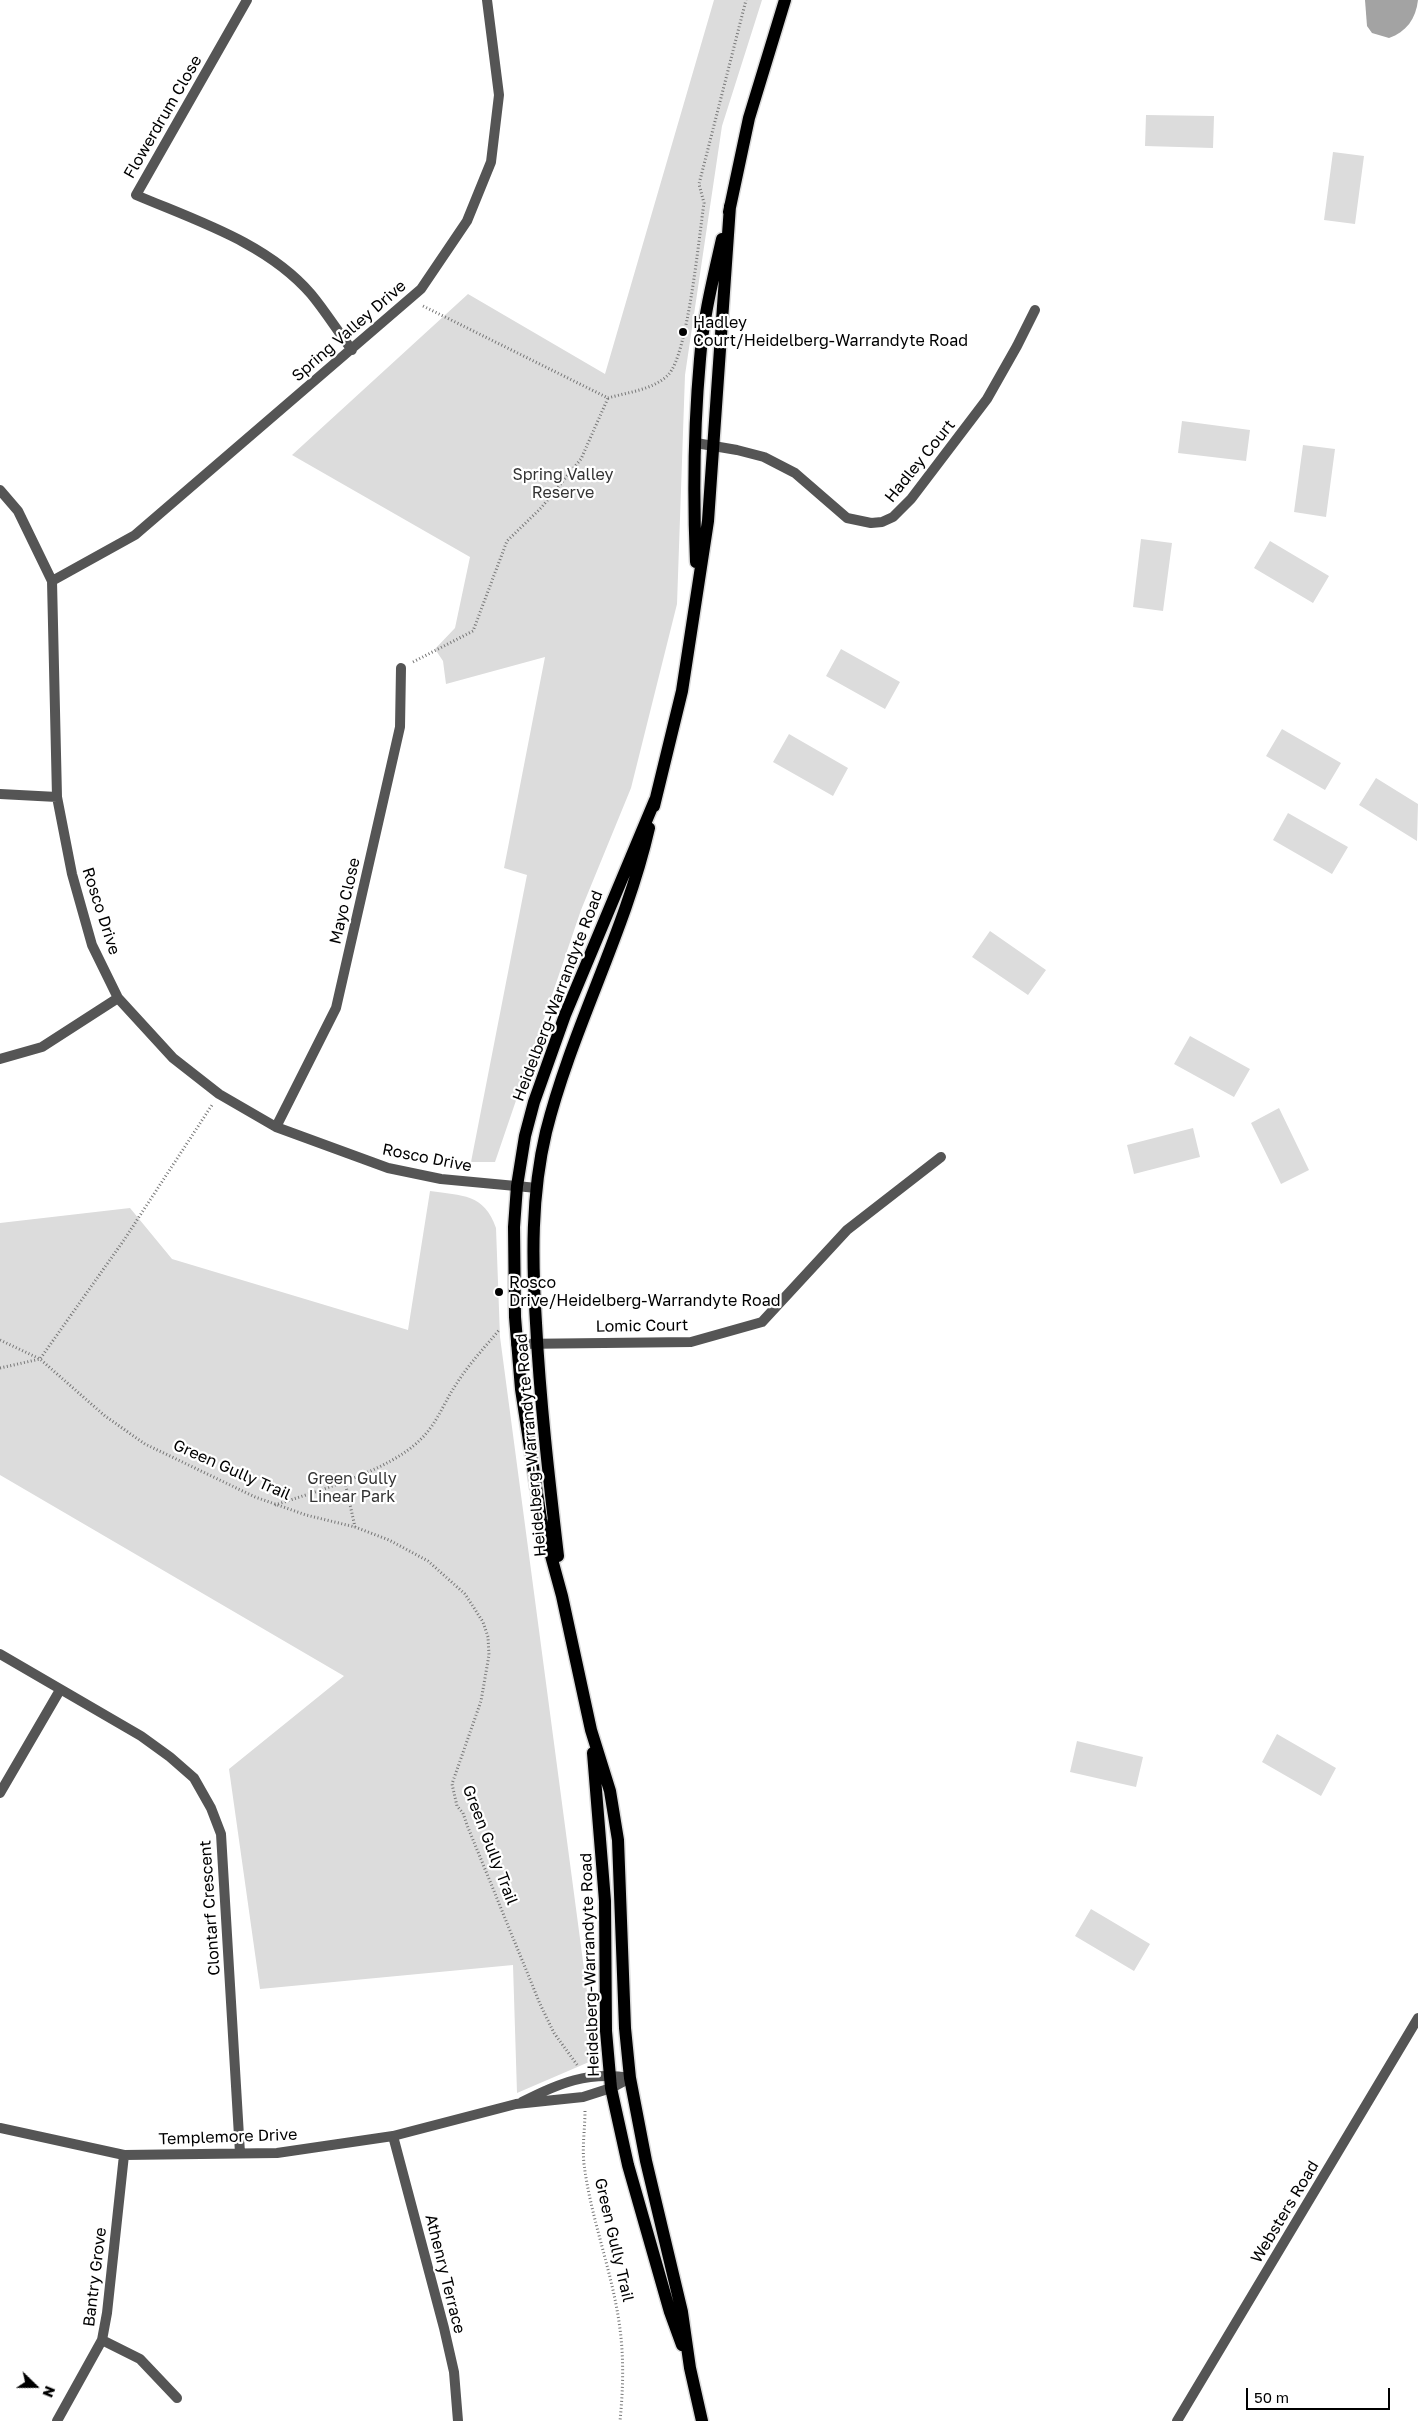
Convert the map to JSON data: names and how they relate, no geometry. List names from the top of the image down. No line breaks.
{"streets":{"main road":["Heidelberg-Warrandyte Road"],"street":["Flowerdrum Close","Spring Valley Drive","Hadley Court","Mayo Close","Rosco Drive","Lomic Court","Clontarf Crescent","Templemore Drive","Websters Road","Athenry Terrace","Bantry Grove"],"path":["Green Gully Trail"]},"crossings":[["Flowerdrum Close","Spring Valley Drive"],["Spring Valley Drive","Rosco Drive"],["Hadley Court","Heidelberg-Warrandyte Road"],["Mayo Close","Rosco Drive"],["Rosco Drive","Heidelberg-Warrandyte Road"],["Heidelberg-Warrandyte Road","Lomic Court"],["Heidelberg-Warrandyte Road","Templemore Drive"],["Green Gully Trail","Templemore Drive"],["Clontarf Crescent","Templemore Drive"],["Templemore Drive","Athenry Terrace"],["Templemore Drive","Bantry Grove"]],"parks":["Spring Valley Reserve","Green Gully Linear Park"],"places":["Hadley Court/Heidelberg-Warrandyte Road","Rosco Drive/Heidelberg-Warrandyte Road"],"scale_bar":"50 m","north":"right"}
